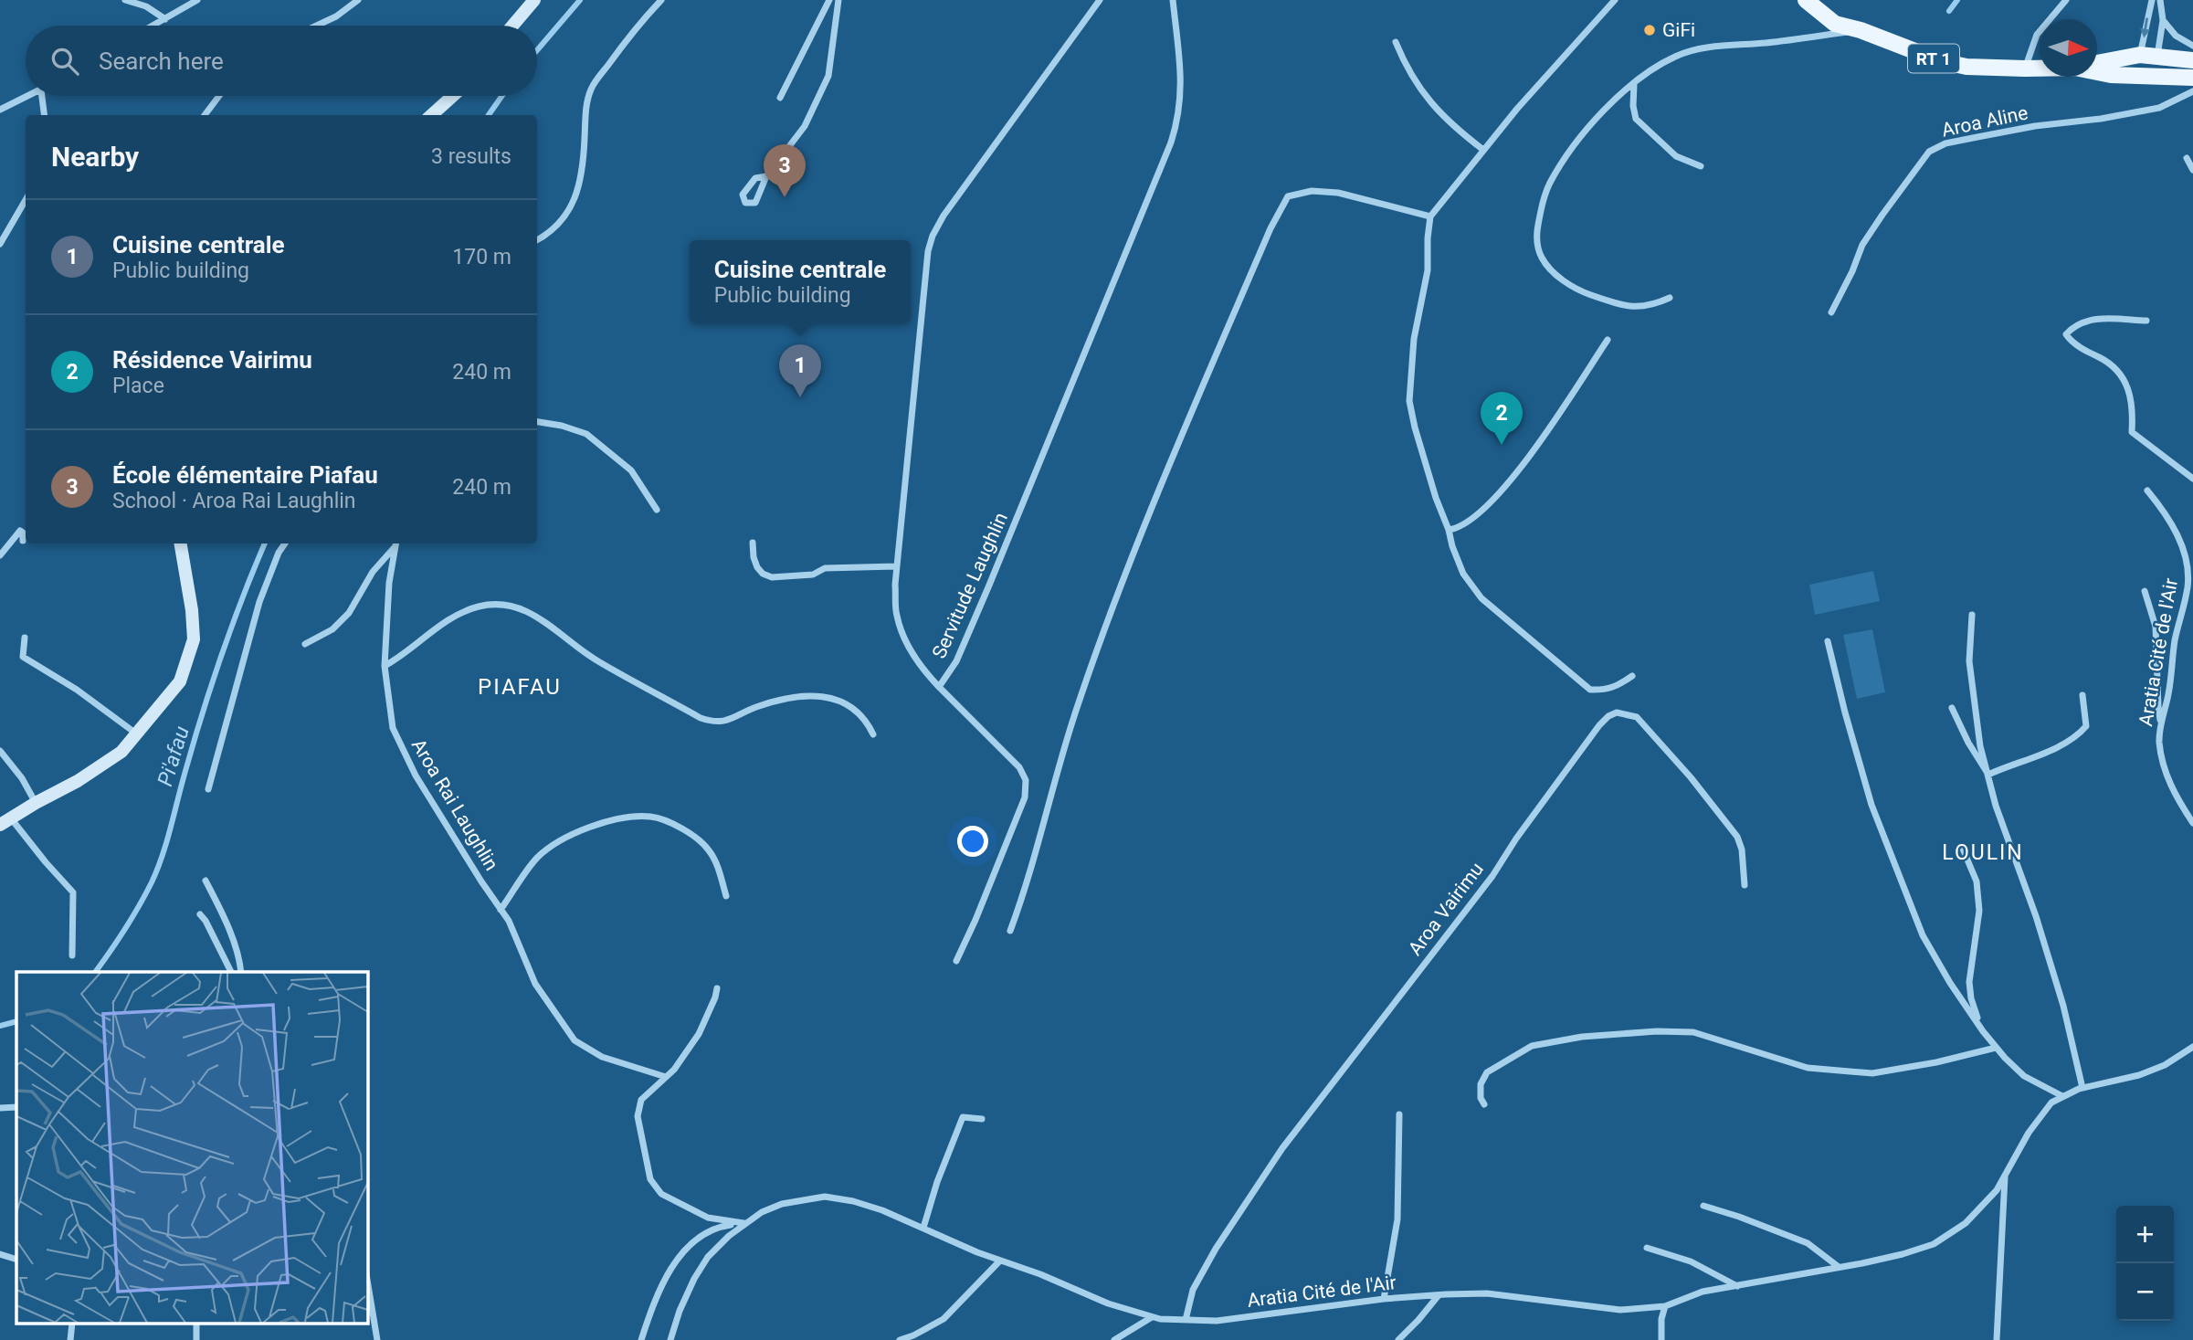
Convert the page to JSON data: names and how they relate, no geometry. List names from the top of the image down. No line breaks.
{"streets":{"main road":["RT 1"],"street":["Aroa Aline","Servitude Laughlin","Aratia Cité de l'Air","Aroa Rai Laughlin","Aroa Vairimu"]},"crossings":[["Aratia Cité de l'Air","Aroa Vairimu"]],"districts":["PIAFAU","LOULIN"],"water":["Pi'afau"],"places":["GiFi"],"north":"right","page":{"search":"Search here","heading":["Nearby","3 results"],"pins":["3","1","2"],"list":[{"mark":"1","name":"Cuisine centrale","note":"Public building","value":"170 m"},{"mark":"2","name":"Résidence Vairimu","note":"Place","value":"240 m"},{"mark":"3","name":"École élémentaire Piafau","note":"School · Aroa Rai Laughlin","value":"240 m"}],"popup":["Cuisine centrale","Public building"],"map_buttons":["+","−"]}}
